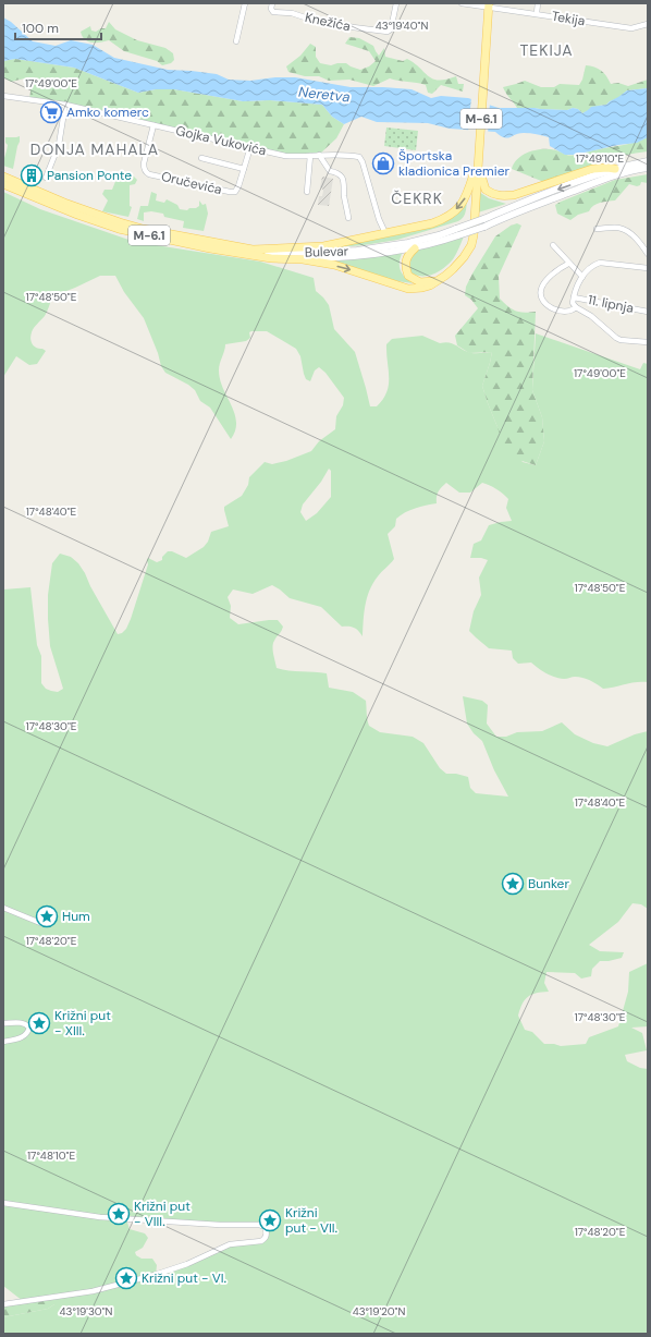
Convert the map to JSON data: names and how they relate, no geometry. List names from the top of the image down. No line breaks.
{"streets":{"main road":["M-6.1","Bulevar"],"street":["Tekija","Knežića","Gojka Vukovića","Oručevića","11. lipnja"]},"crossings":[["Tekija","M-6.1"],["M-6.1","Gojka Vukovića"],["M-6.1","Bulevar"],["Gojka Vukovića","Oručevića"]],"districts":["TEKIJA","DONJA MAHALA","ČEKRK"],"water":["Neretva"],"places":{"supermarket":["Amko komerc"],"shop":["Športska kladionica Premier"],"building":["Pansion Ponte"],"place":["Bunker","Hum","Križni put - XIII.","Križni put - VIII.","Križni put - VII.","Križni put - VI."]},"scale_bar":"100 m","coordinates":["43°19'40\"N","17°49'00\"E","17°49'10\"E","17°48'50\"E","17°48'40\"E","17°48'30\"E","17°48'20\"E","17°48'10\"E","43°19'30\"N","43°19'20\"N"]}
